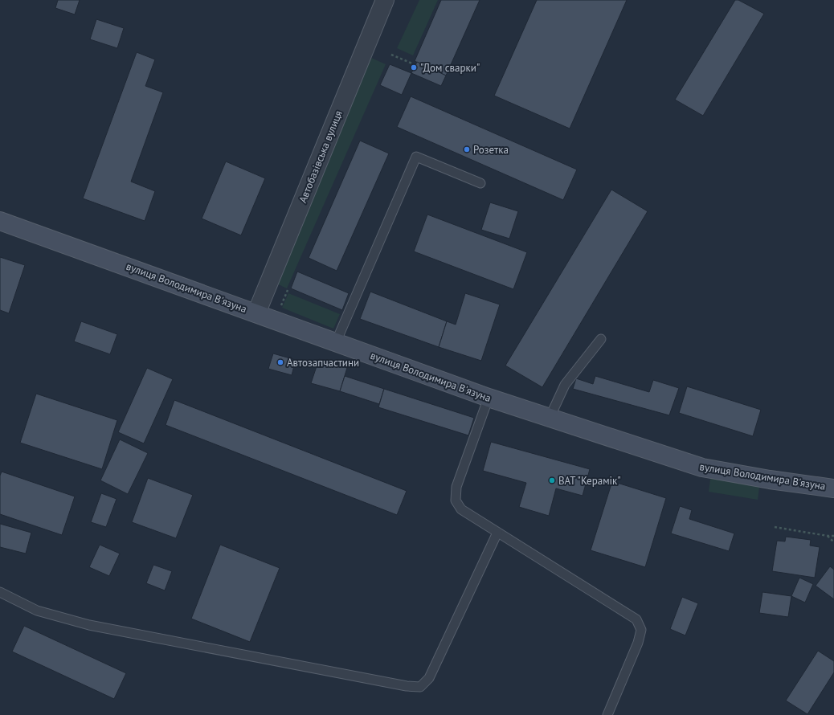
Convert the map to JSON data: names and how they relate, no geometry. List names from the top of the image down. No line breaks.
{"streets":{"main road":["вулиця Володимира В'язуна"],"street":["Автобазівська вулиця"]},"crossings":[["Автобазівська вулиця","вулиця Володимира В'язуна"]],"places":["\"Дом сварки\"","Розетка","Автозапчастини","ВАТ \"Керамік\""]}
